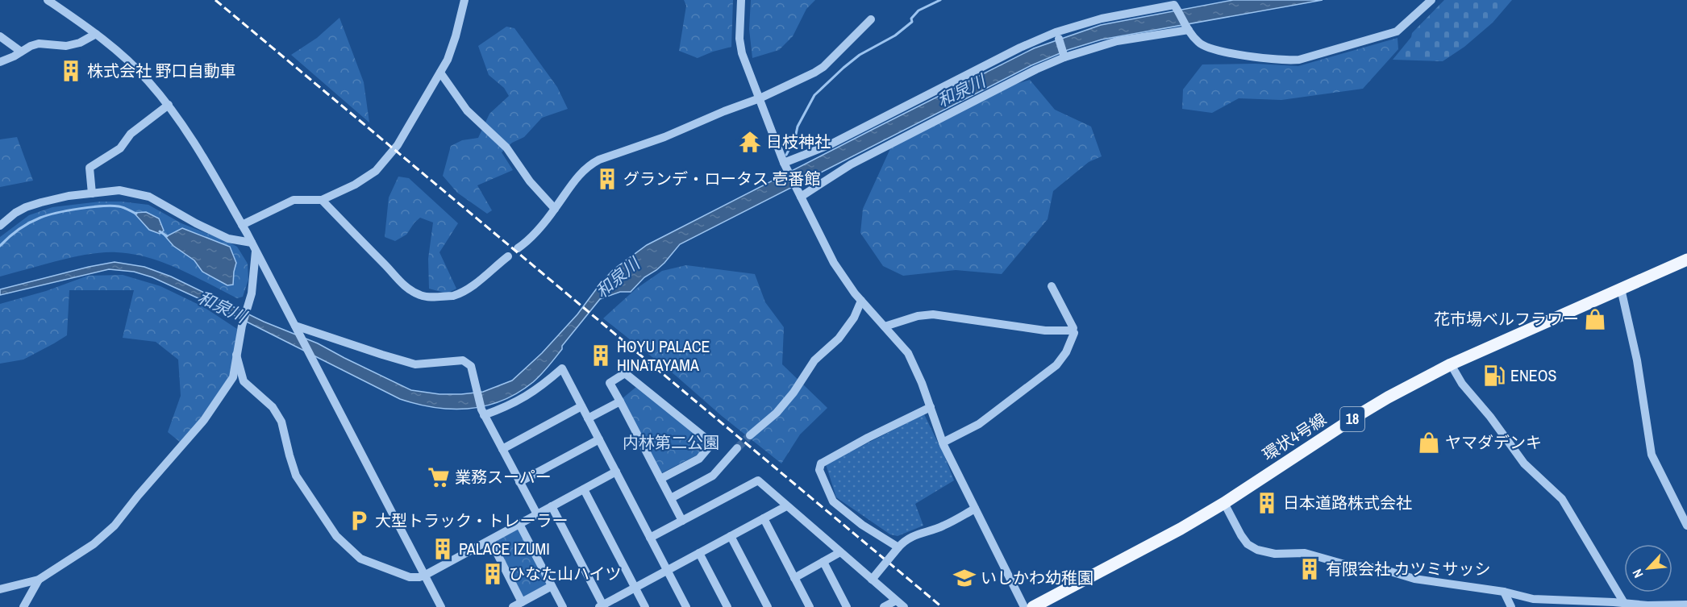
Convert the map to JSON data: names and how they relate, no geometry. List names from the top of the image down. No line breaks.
{"streets":{"main road":["18","環状4号線"]},"water":["和泉川"],"parks":["内林第二公園"],"places":{"building":["株式会社 野口自動車","グランデ・ロータス 壱番館","HOYU PALACE HINATAYAMA","日本道路株式会社","PALACE IZUMI","有限会社 カツミサッシ","ひなた山ハイツ"],"temple":["日枝神社"],"shop":["花市場ベルフラワー","ヤマダデンキ"],"fuel station":["ENEOS"],"supermarket":["業務スーパー"],"parking":["大型トラック・トレーラー"],"school or university":["いしかわ幼稚園"]},"north":"bottom left"}
